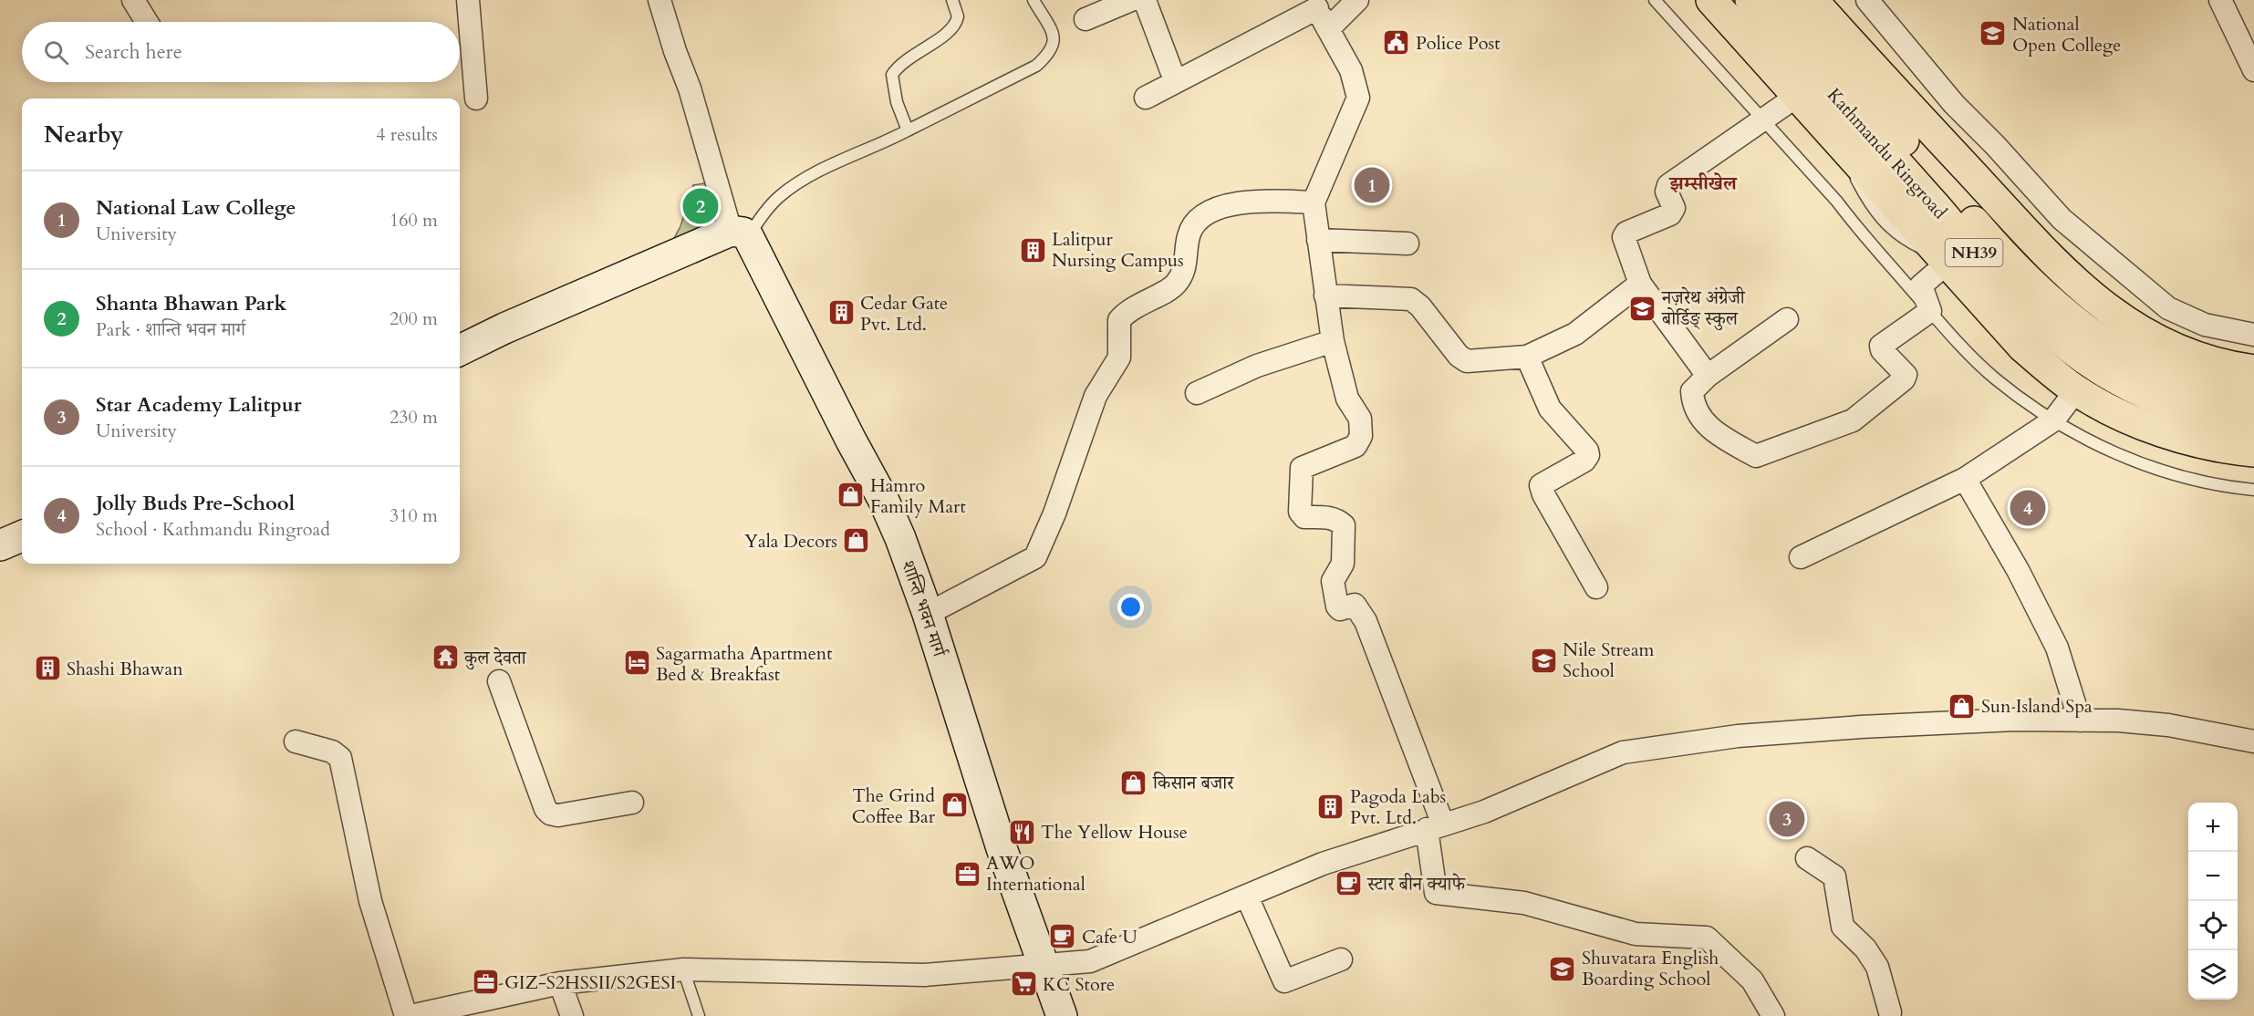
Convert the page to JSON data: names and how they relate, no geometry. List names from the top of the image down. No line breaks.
{"streets":{"main road":["Kathmandu Ringroad","NH39","शान्ति भवन मार्ग"]},"districts":["झम्सीखेल"],"places":{"school or university":["National Open College","नज़रेथ अंग्रेजी बोर्डिङ् स्कुल","Nile Stream School","Shuvatara English Boarding School"],"public building":["Police Post"],"building":["Lalitpur Nursing Campus","Cedar Gate Pvt. Ltd.","Shashi Bhawan","Pagoda Labs Pvt. Ltd."],"shop":["Hamro Family Mart","Yala Decors","Sun Island Spa","किसान बजार","The Grind Coffee Bar"],"temple":["कुल देवता"],"hotel":["Sagarmatha Apartment Bed & Breakfast"],"restaurant":["The Yellow House"],"office":["AWO International","GIZ-S2HSSII/S2GESI"],"cafe":["स्टार बीन क्याफे","Cafe U"],"supermarket":["KC Store"]},"page":{"search":"Search here","heading":["Nearby","4 results"],"pins":["1","2","4","3"],"list":[{"mark":"1","name":"National Law College","note":"University","value":"160 m"},{"mark":"2","name":"Shanta Bhawan Park","note":"Park · शान्ति भवन मार्ग","value":"200 m"},{"mark":"3","name":"Star Academy Lalitpur","note":"University","value":"230 m"},{"mark":"4","name":"Jolly Buds Pre-School","note":"School · Kathmandu Ringroad","value":"310 m"}],"map_buttons":["+","−"]}}
